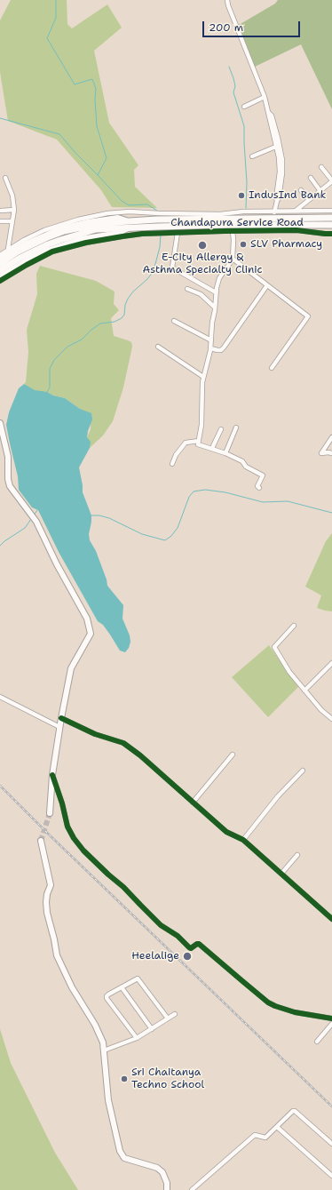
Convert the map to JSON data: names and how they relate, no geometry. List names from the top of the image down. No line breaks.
{"streets":{"street":["Chandapura Service Road"]},"places":["IndusInd Bank","SLV Pharmacy","E-City Allergy & Asthma Specialty Clinic","Heelalige","Sri Chaitanya Techno School"],"scale_bar":"200 m"}
